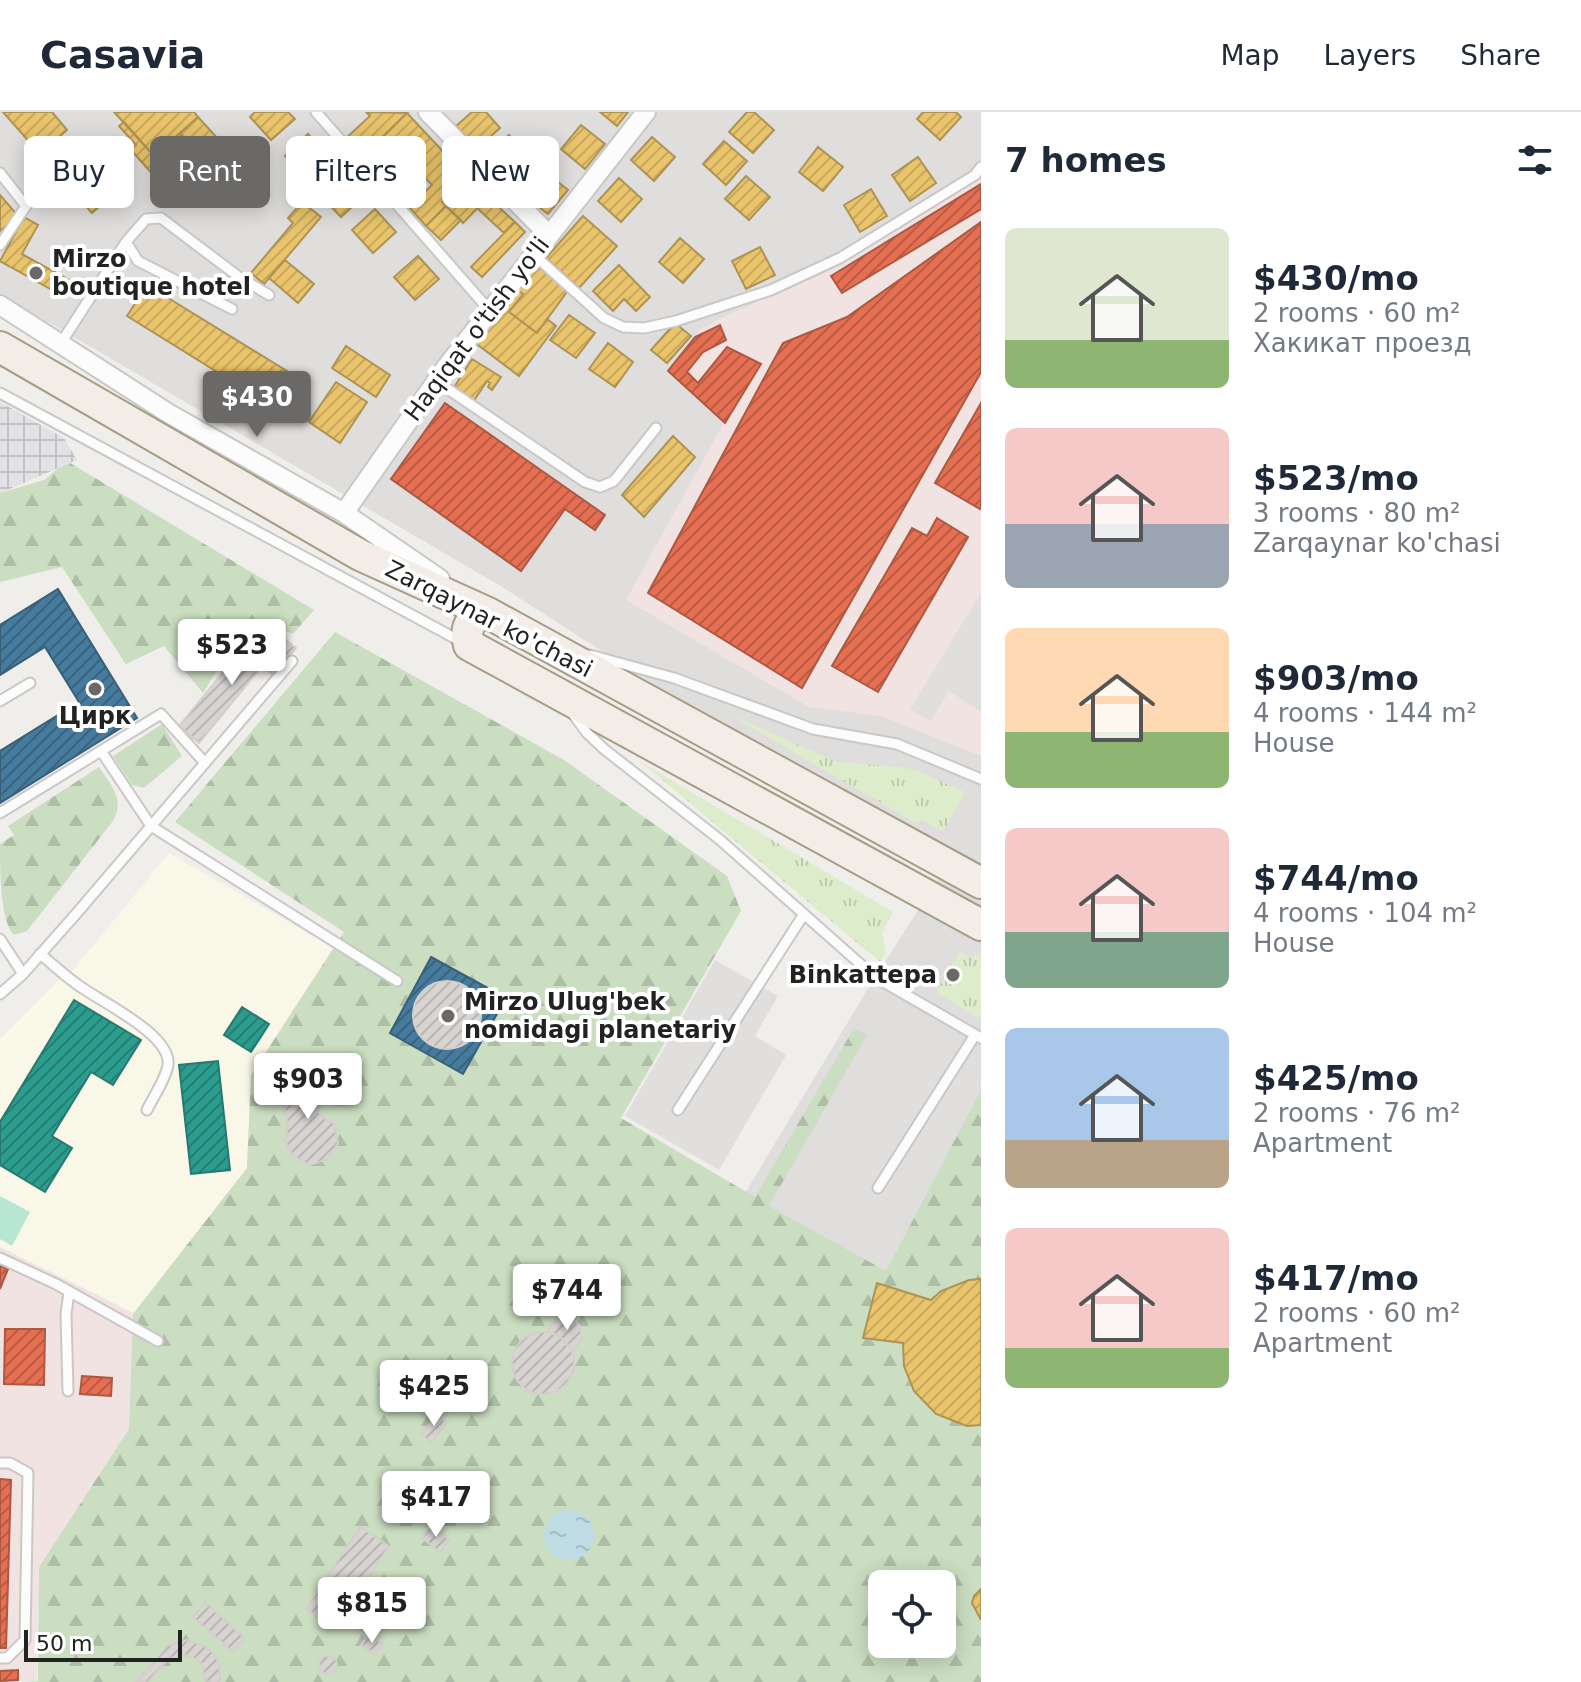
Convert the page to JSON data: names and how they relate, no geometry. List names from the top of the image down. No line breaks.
{"streets":{"main road":["Zarqaynar ko'chasi"],"street":["Haqiqat o'tish yo'li"]},"places":["Mirzo boutique hotel","Цирк","Binkattepa","Mirzo Ulug'bek nomidagi planetariy"],"scale_bar":"50 m","page":{"header":"Casavia","nav":["Map","Layers","Share"],"heading":"7 homes","chip":["Buy","Rent","Filters","New"],"list":[{"name":"$430/mo","note":"2 rooms · 60 m² · Хакикат проезд"},{"name":"$523/mo","note":"3 rooms · 80 m² · Zarqaynar ko'chasi"},{"name":"$903/mo","note":"4 rooms · 144 m² · House"},{"name":"$744/mo","note":"4 rooms · 104 m² · House"},{"name":"$425/mo","note":"2 rooms · 76 m² · Apartment"},{"name":"$417/mo","note":"2 rooms · 60 m² · Apartment"}],"price":["$430","$523","$903","$744","$425","$417","$815"],"scale":"50 m"}}
